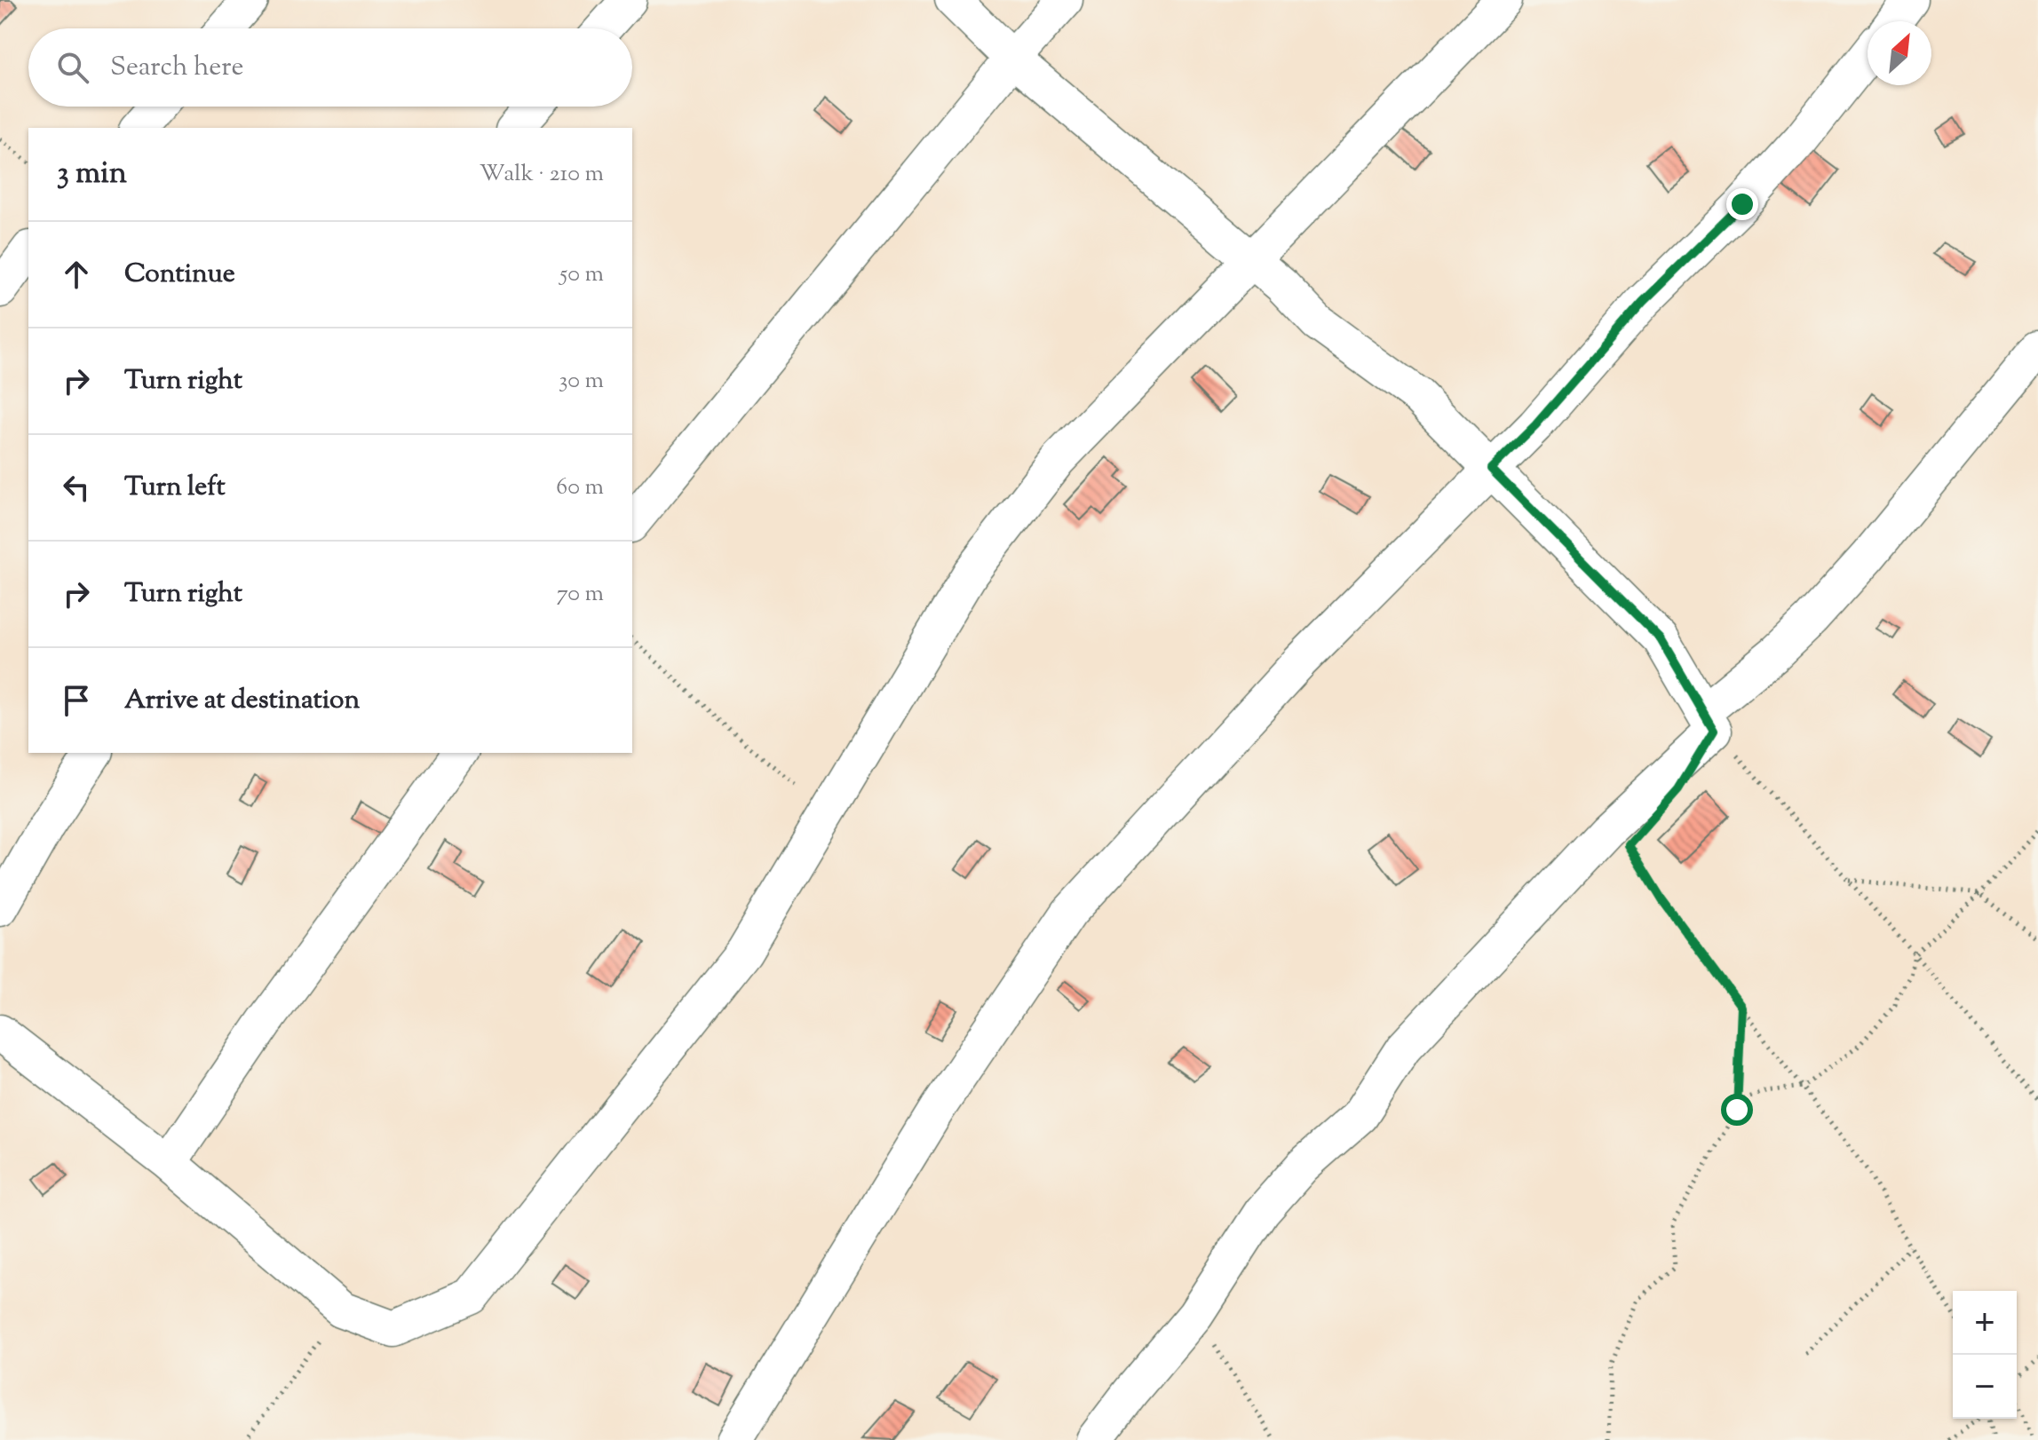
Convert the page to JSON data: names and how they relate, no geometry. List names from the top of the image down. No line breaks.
{"north":"top right","page":{"search":"Search here","heading":["3 min","Walk · 210 m"],"list":[["Continue","50 m"],["Turn right","30 m"],["Turn left","60 m"],["Turn right","70 m"],"Arrive at destination"],"map_buttons":["+","−"]}}
